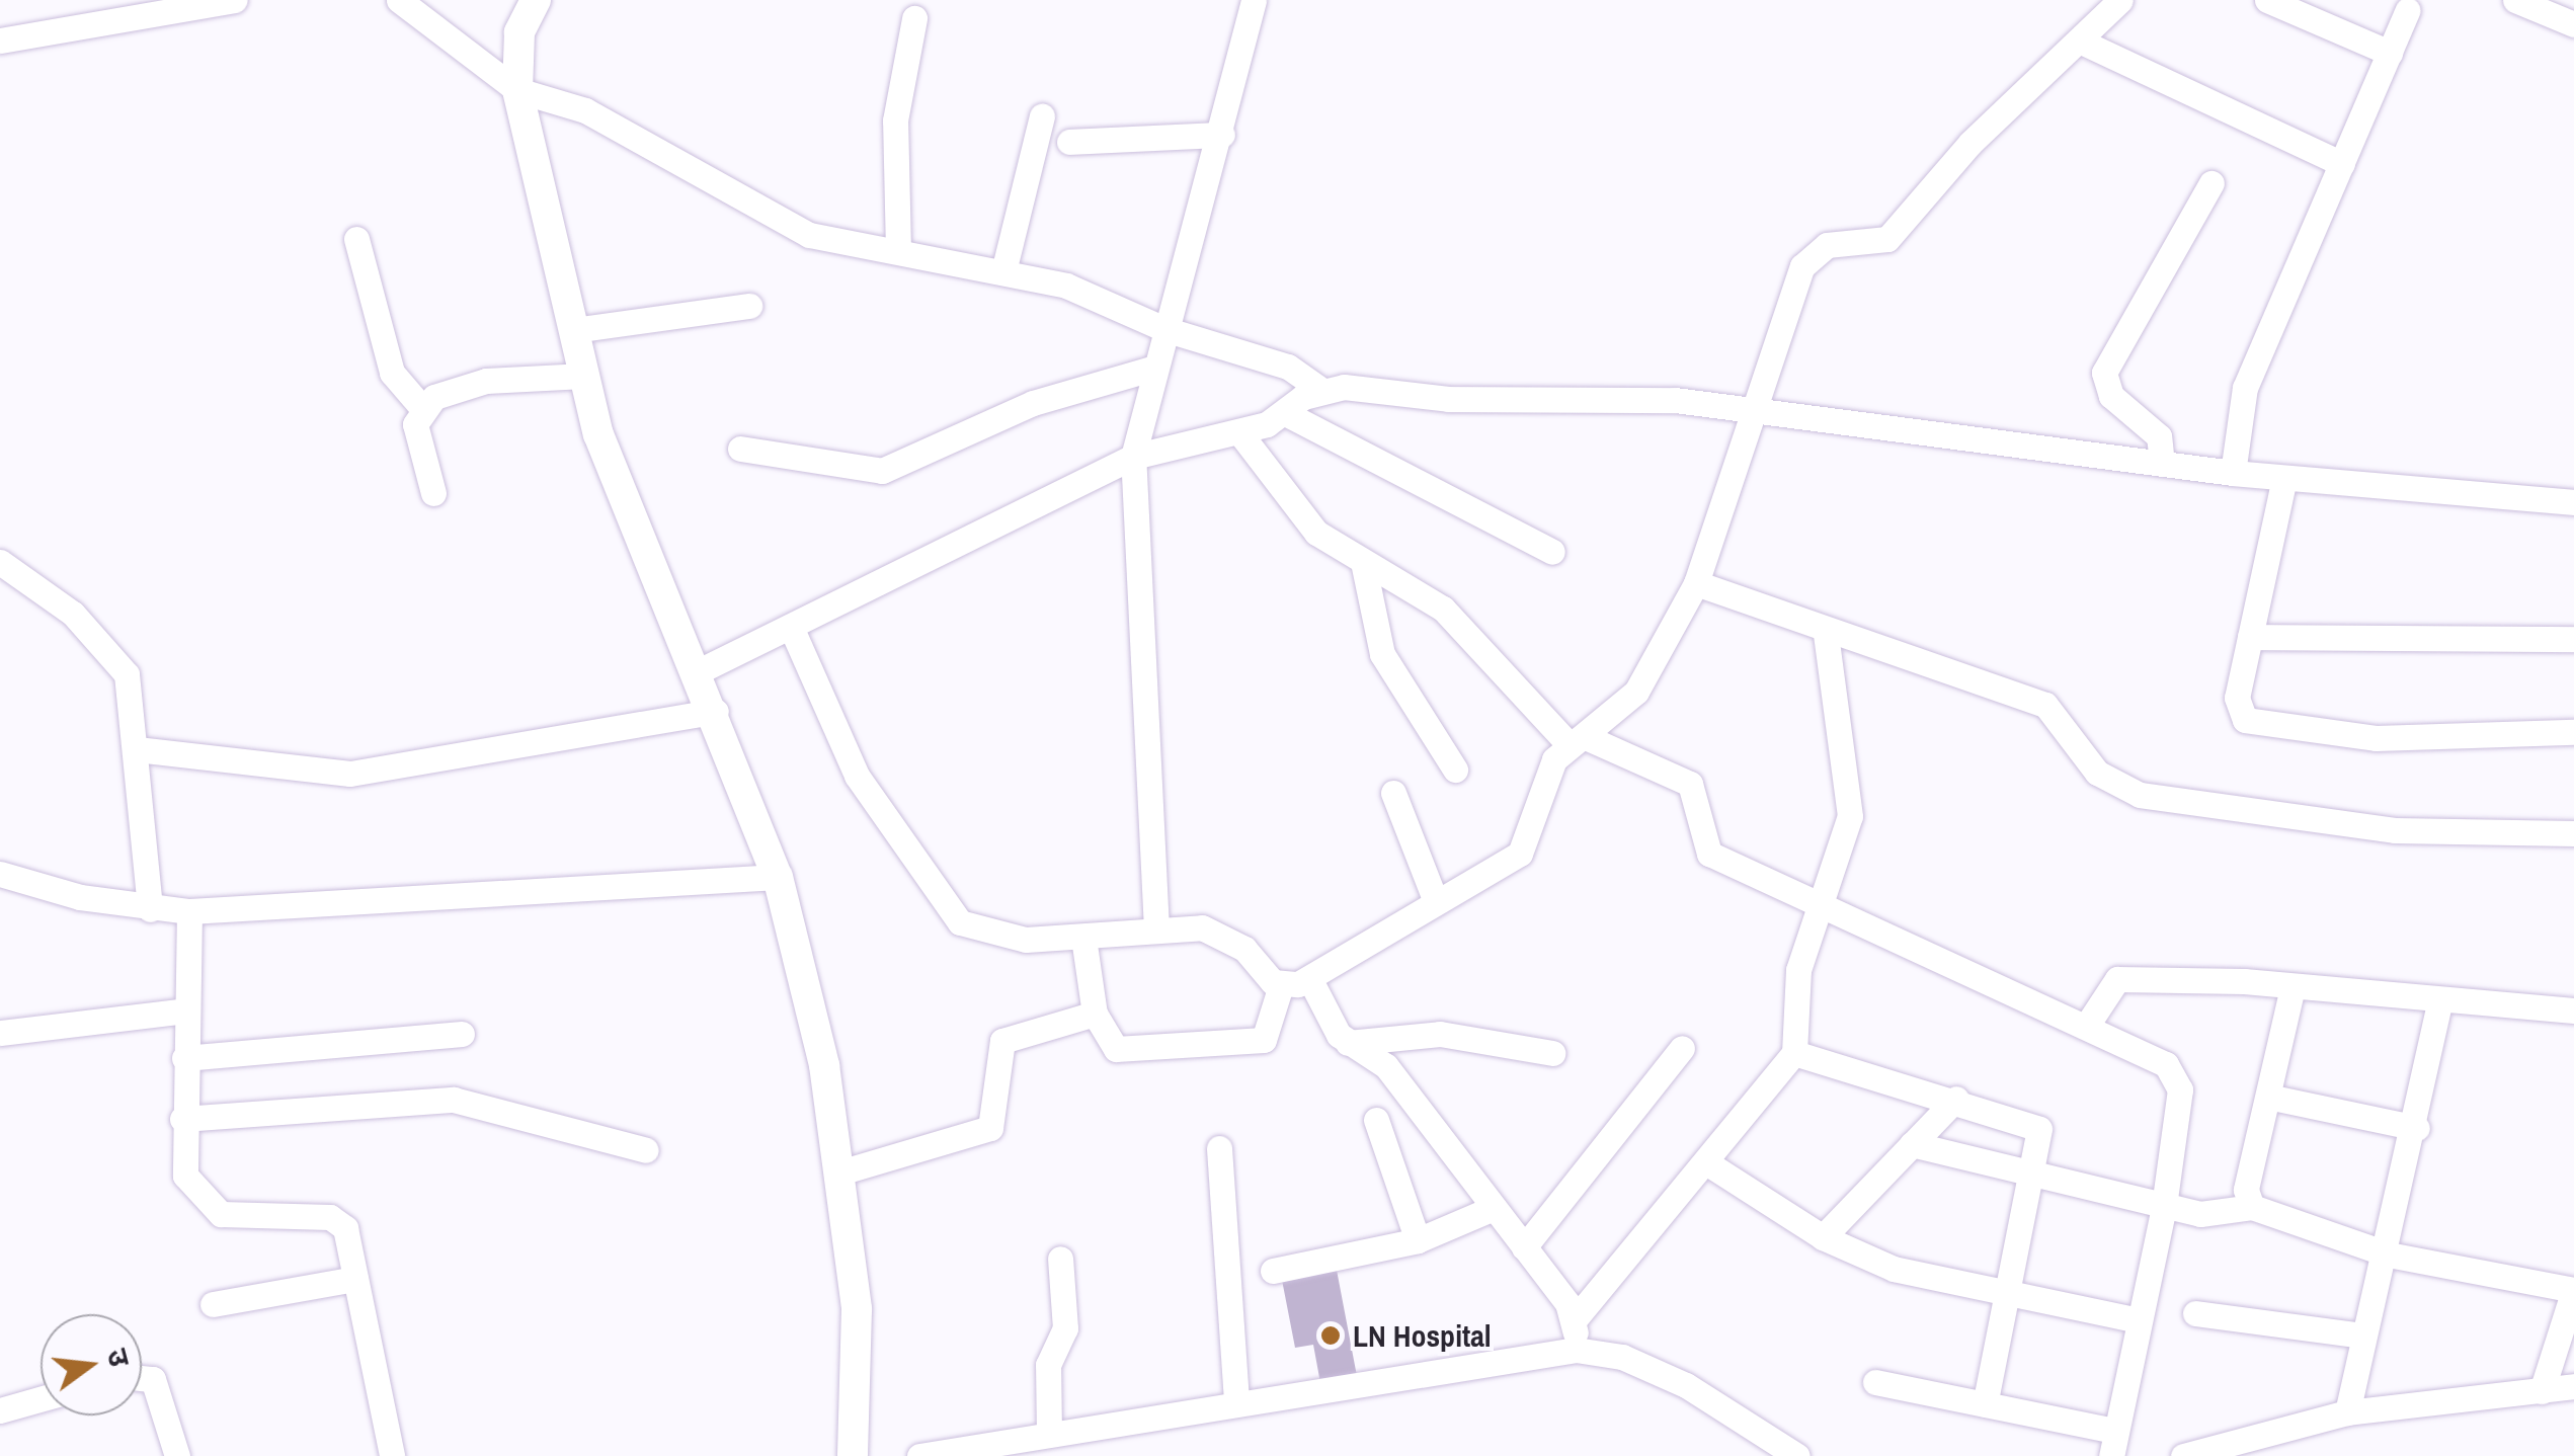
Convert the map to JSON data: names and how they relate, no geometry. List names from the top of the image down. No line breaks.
{"places":["LN Hospital"],"north":"right"}
